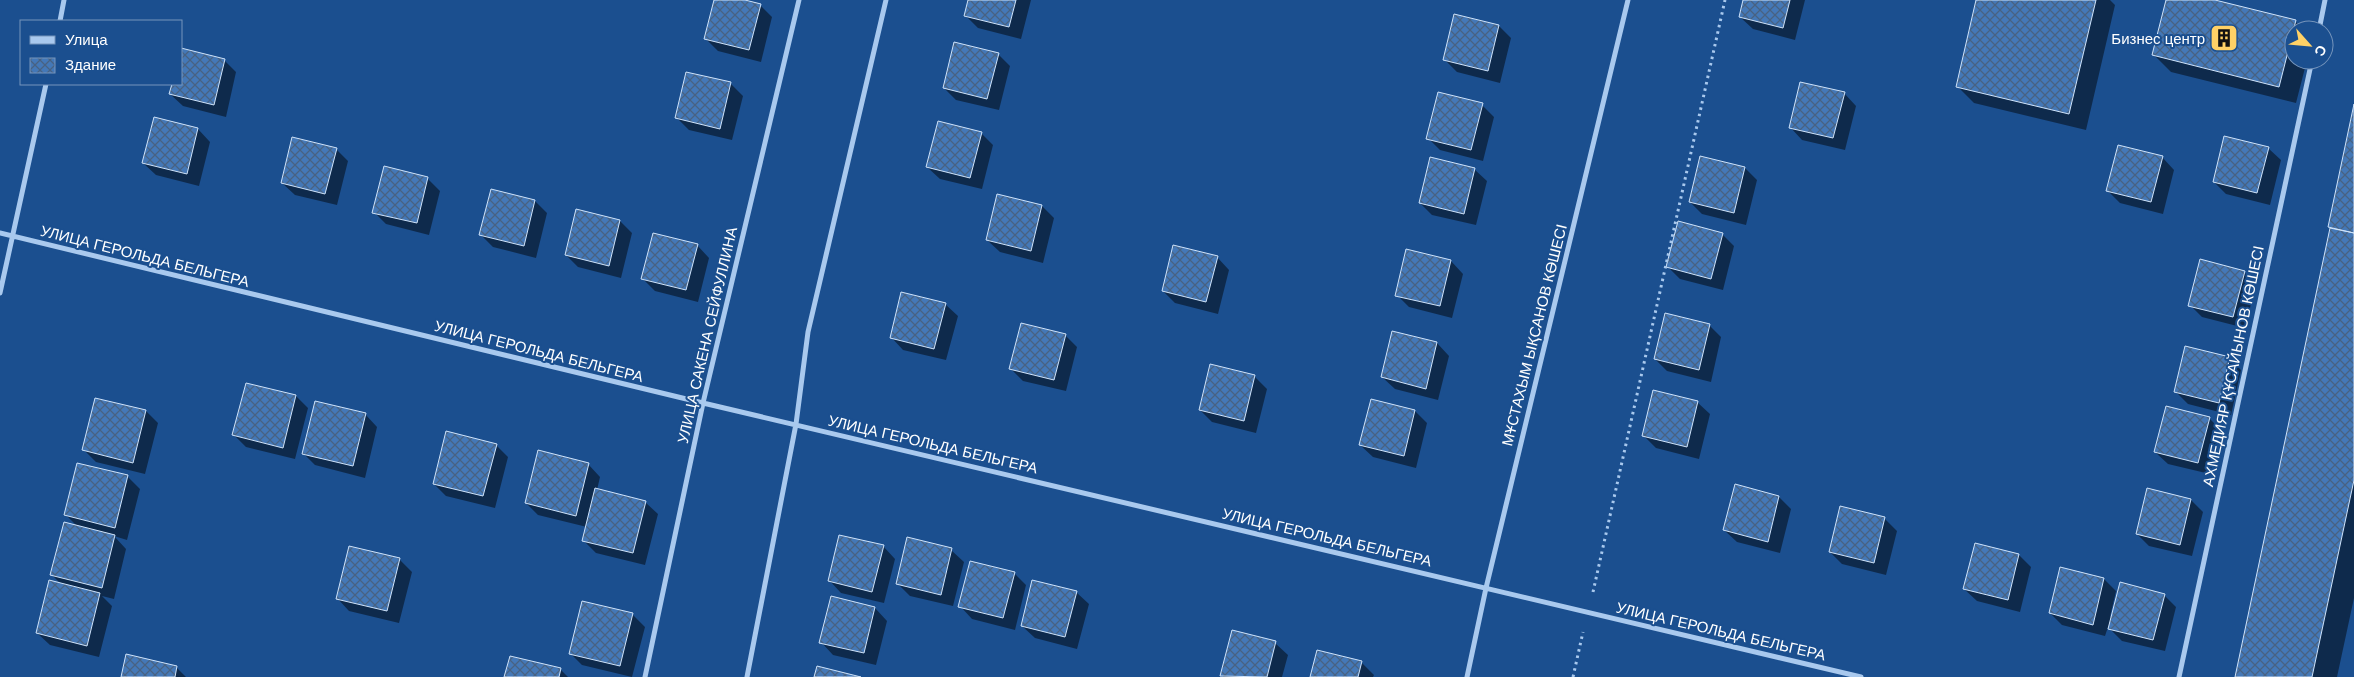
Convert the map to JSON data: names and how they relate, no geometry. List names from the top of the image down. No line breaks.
{"streets":{"street":["УЛИЦА ГЕРОЛЬДА БЕЛЬГЕРА","УЛИЦА САКЕНА СЕЙФУЛЛИНА","МҰСТАХЫМ ЫҚСАНОВ КӨШЕСІ","АХМЕДИЯР ҚҰСАЙЫНОВ КӨШЕСІ"]},"crossings":[["УЛИЦА ГЕРОЛЬДА БЕЛЬГЕРА","УЛИЦА САКЕНА СЕЙФУЛЛИНА"],["УЛИЦА ГЕРОЛЬДА БЕЛЬГЕРА","МҰСТАХЫМ ЫҚСАНОВ КӨШЕСІ"]],"places":{"building":["Бизнес центр"]},"legend":["Улица","Здание"],"north":"bottom right"}
